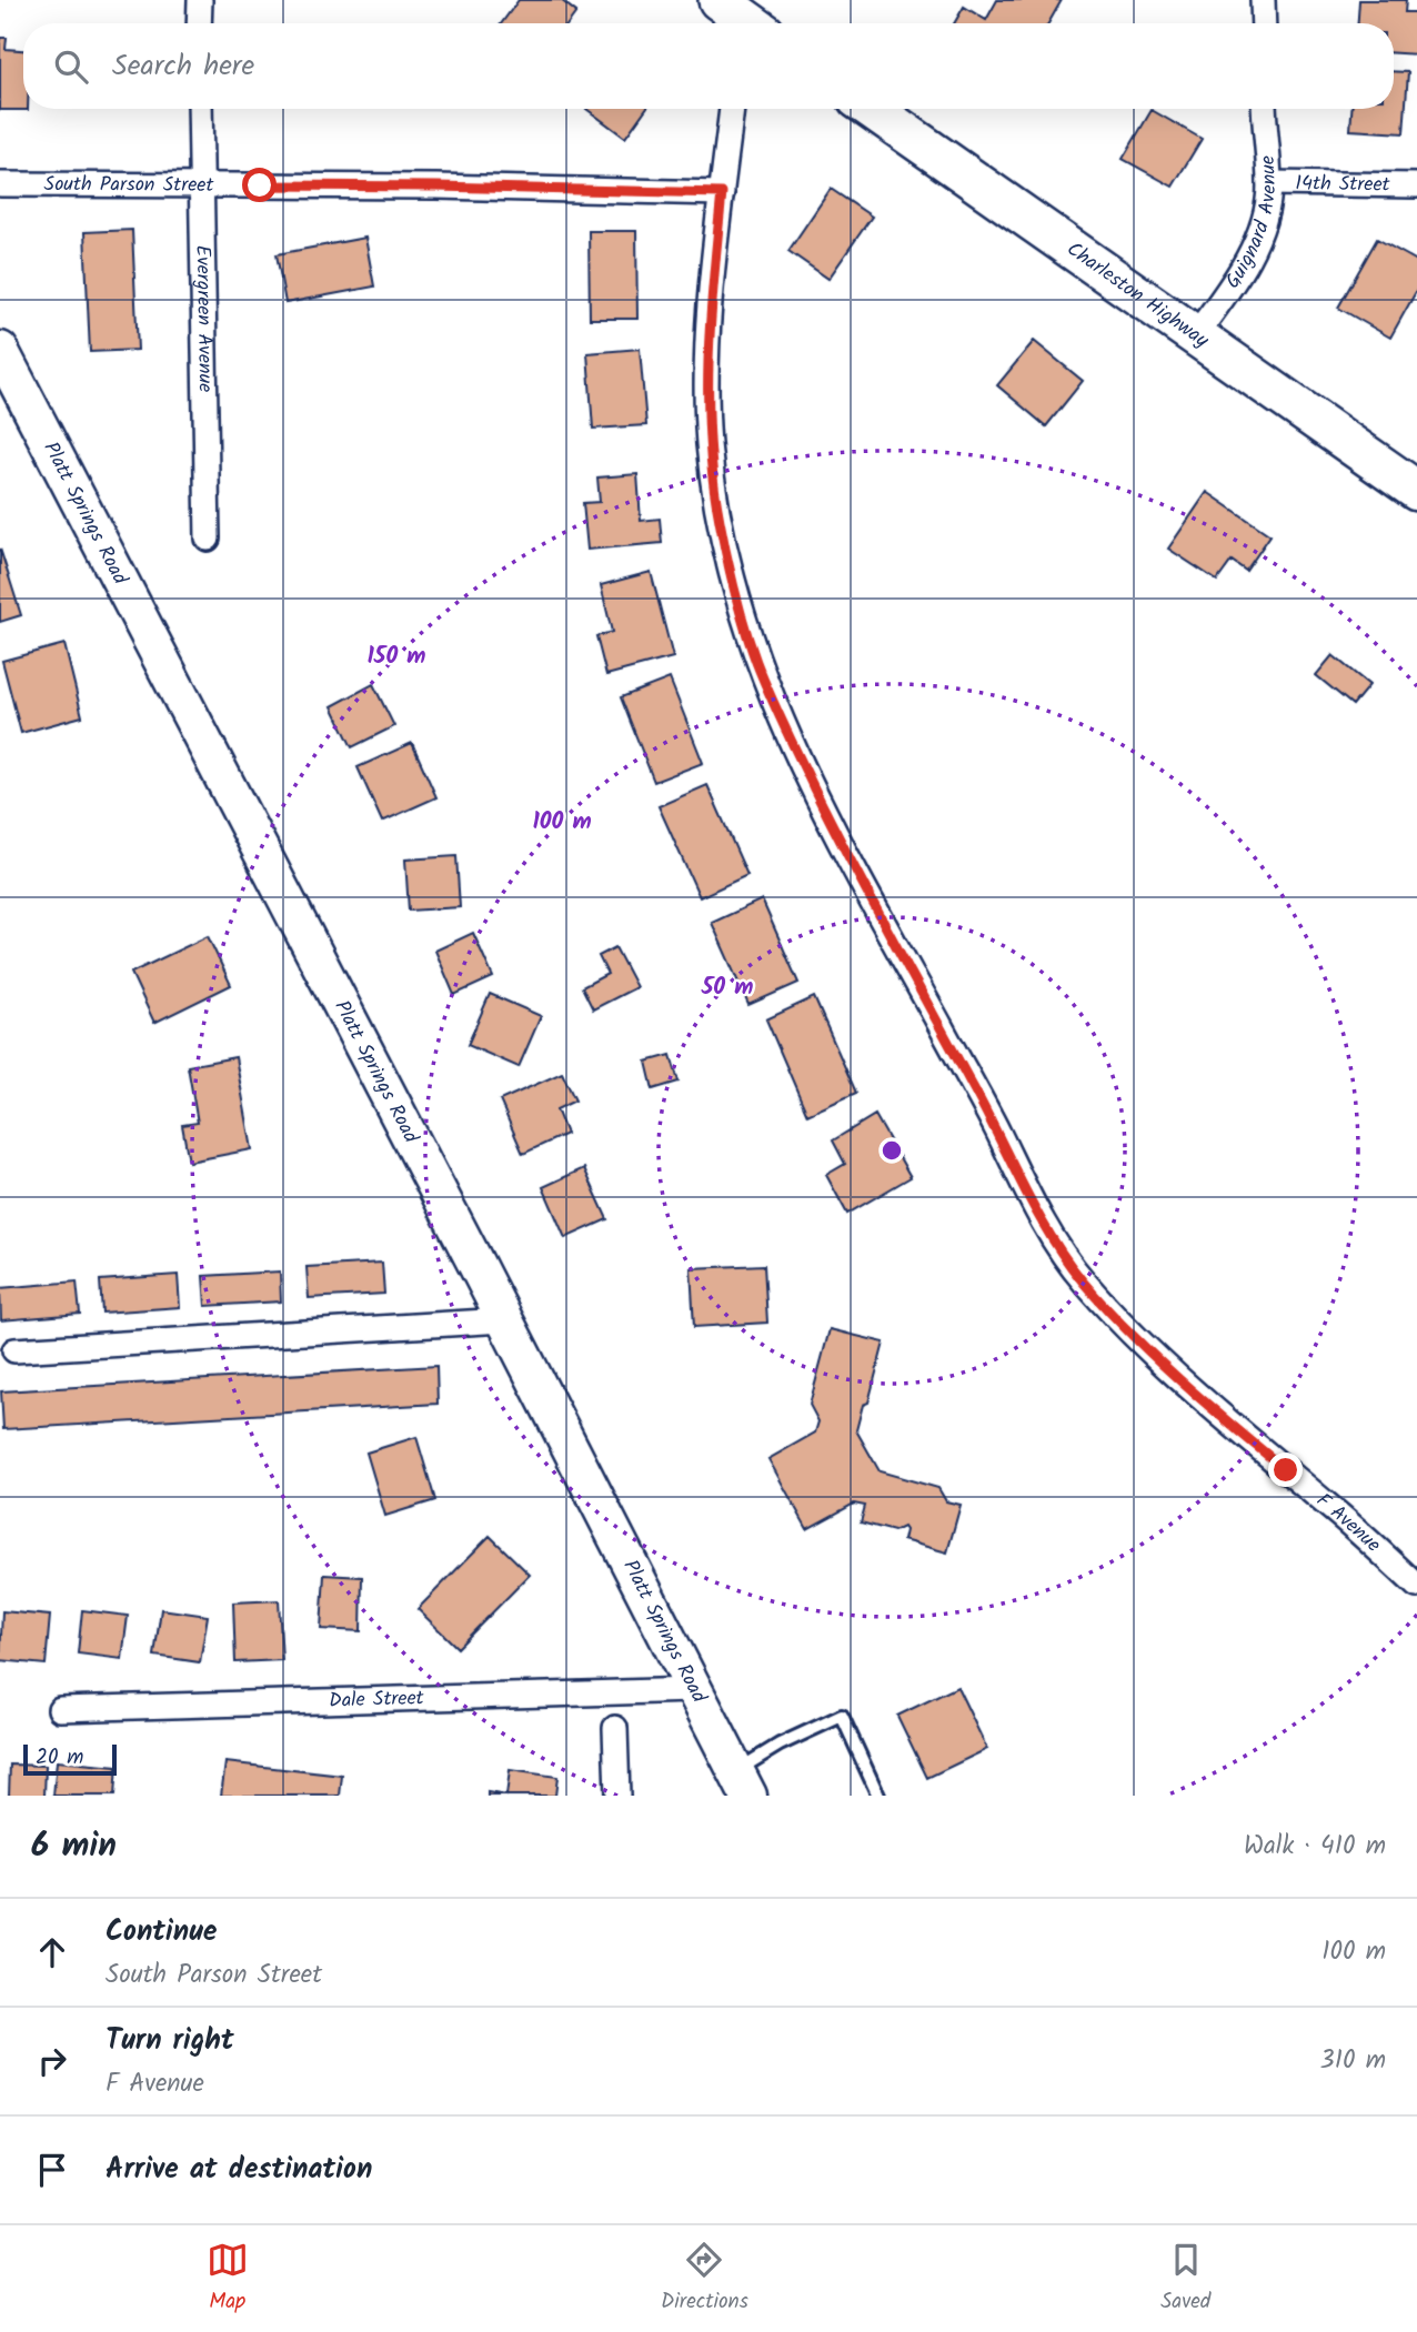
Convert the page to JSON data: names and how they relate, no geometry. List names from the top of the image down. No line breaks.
{"streets":{"main road":["Charleston Highway","Platt Springs Road"],"street":["South Parson Street","14th Street","Guignard Avenue","Evergreen Avenue","F Avenue","Dale Street"]},"crossings":[["South Parson Street","Evergreen Avenue"],["South Parson Street","F Avenue"],["14th Street","Guignard Avenue"],["Guignard Avenue","Charleston Highway"],["Platt Springs Road","Dale Street"]],"scale_bar":"20 m","page":{"search":"Search here","scale":"20 m","heading":["6 min","Walk · 410 m"],"list":[["Continue","South Parson Street","100 m"],["Turn right","F Avenue","310 m"],"Arrive at destination"],"nav":["Map","Directions","Saved"]},"rings":["150 m","100 m","50 m"]}
